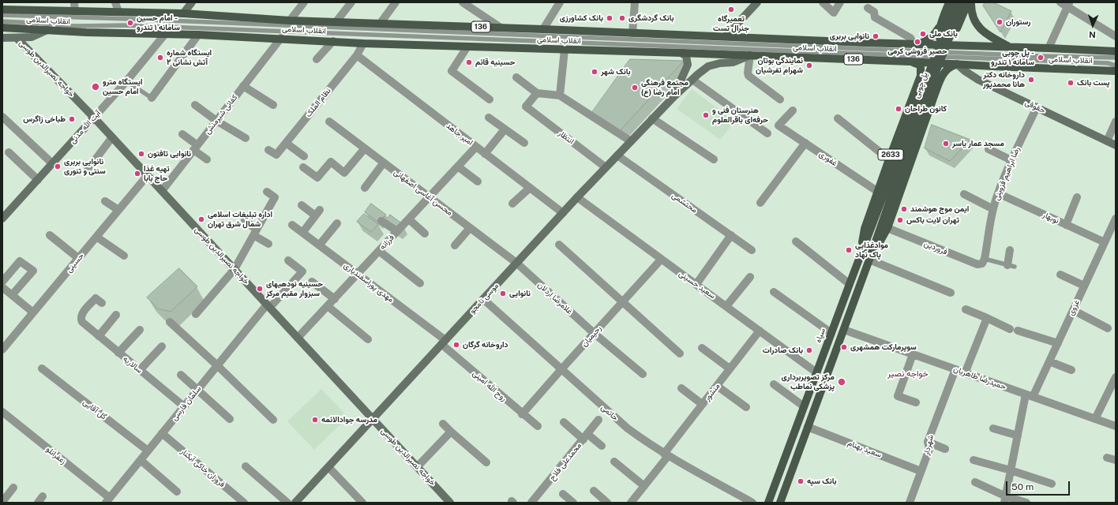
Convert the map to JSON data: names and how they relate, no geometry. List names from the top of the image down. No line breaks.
{"streets":{"main road":["انقلاب اسلامی","136","خواجه نصیرالدین طوسی","پل چوبی","حقوقی","آیت الله مدنی","2633","موسی نامجو","سپاه"],"street":["نظام الملک","کفائی شیرمنش","امیر جاهد","انتظار","غفوری","رضا ابراهیم قزوینی","محسن آغاسی اصفهانی","محتشمی","نوبهار","فرزانه","فروردین","حسینی","مهدی پوراسفندیاری","سعید حسینی","غلامرضا اردلان","غزوی","رحیمیان","سالاریه","حمیدرضا طاهریان","روح الله امینی","منشور","سلمان فارسی","گل آقایی","حاتمی","شهردار","سعید بهنام","زعفرانلو","محمدعلی فلاح","فروزان خاکی آبکنار"]},"crossings":[["انقلاب اسلامی","نظام الملک"],["انقلاب اسلامی","حقوقی"],["انقلاب اسلامی","کفائی شیرمنش"],["انقلاب اسلامی","آیت الله مدنی"],["انقلاب اسلامی","2633"],["انقلاب اسلامی","موسی نامجو"],["خواجه نصیرالدین طوسی","کفائی شیرمنش"],["خواجه نصیرالدین طوسی","آیت الله مدنی"],["خواجه نصیرالدین طوسی","فرزانه"],["خواجه نصیرالدین طوسی","حسینی"],["خواجه نصیرالدین طوسی","موسی نامجو"],["خواجه نصیرالدین طوسی","سلمان فارسی"],["پل چوبی","2633"],["پل چوبی","سپاه"],["نظام الملک","امیر جاهد"],["حقوقی","رضا ابراهیم قزوینی"],["امیر جاهد","فرزانه"],["امیر جاهد","موسی نامجو"],["انتظار","موسی نامجو"],["2633","غفوری"],["2633","فروردین"],["2633","سپاه"],["2633","حمیدرضا طاهریان"],["2633","سعید بهنام"],["رضا ابراهیم قزوینی","نوبهار"],["رضا ابراهیم قزوینی","فروردین"],["محسن آغاسی اصفهانی","فرزانه"],["محسن آغاسی اصفهانی","موسی نامجو"],["محسن آغاسی اصفهانی","غلامرضا اردلان"],["محتشمی","موسی نامجو"],["نوبهار","غزوی"],["فرزانه","مهدی پوراسفندیاری"],["مهدی پوراسفندیاری","موسی نامجو"],["مهدی پوراسفندیاری","روح الله امینی"],["سعید حسینی","موسی نامجو"],["سعید حسینی","سپاه"],["سعید حسینی","رحیمیان"],["سعید حسینی","منشور"],["موسی نامجو","غلامرضا اردلان"],["موسی نامجو","روح الله امینی"],["موسی نامجو","حاتمی"],["غلامرضا اردلان","رحیمیان"],["غزوی","حمیدرضا طاهریان"],["رحیمیان","روح الله امینی"],["رحیمیان","حاتمی"],["سالاریه","سلمان فارسی"],["حمیدرضا طاهریان","شهردار"],["منشور","حاتمی"],["سلمان فارسی","گل آقایی"],["سلمان فارسی","زعفرانلو"],["سلمان فارسی","فروزان خاکی آبکنار"],["شهردار","سعید بهنام"]],"districts":["خواجه نصیر"],"places":["تعمیرگاه جنرال تست","بانک کشاورزی","بانک گردشگری","رستوران","امام حسین - سامانه ۱ تندرو","بانک ملی","نانوایی بربری","حصیر فروشی کرمی","ایستگاه شماره ۲ آتش نشانی","پل چوبی - سامانه ۱ تندرو","حسینیه قائم","نمایندگی بوتان شهرام تفرشیان","بانک شهر","داروخانه دکتر هانا محمدپور","پست بانک","ایستگاه مترو امام حسین","مجتمع فرهنگی امام رضا (ع)","کانون طراحان","هنرستان فنی و حرفه‌ای باقرالعلوم","طباخی زاگرس","مسجد عمار یاسر","نانوایی تافتون","نانوایی بربری سنتی و تنوری","تهیه غذا حاج بابا","ایمن موج هوشمند","اداره تبلیغات اسلامی شمال شرق تهران","تهران لایت باکس","موادغذایی پاک نهاد","حسینیه نودهیهای سبزوار مقیم مرکز","نانوایی","داروخانه گرگان","سوپرمارکت همشهری","بانک صادرات","مرکز تصویربرداری پزشکی نماطب","مدرسه جوادالائمه","بانک سپه"],"scale_bar":"50 m","north":"bottom"}
